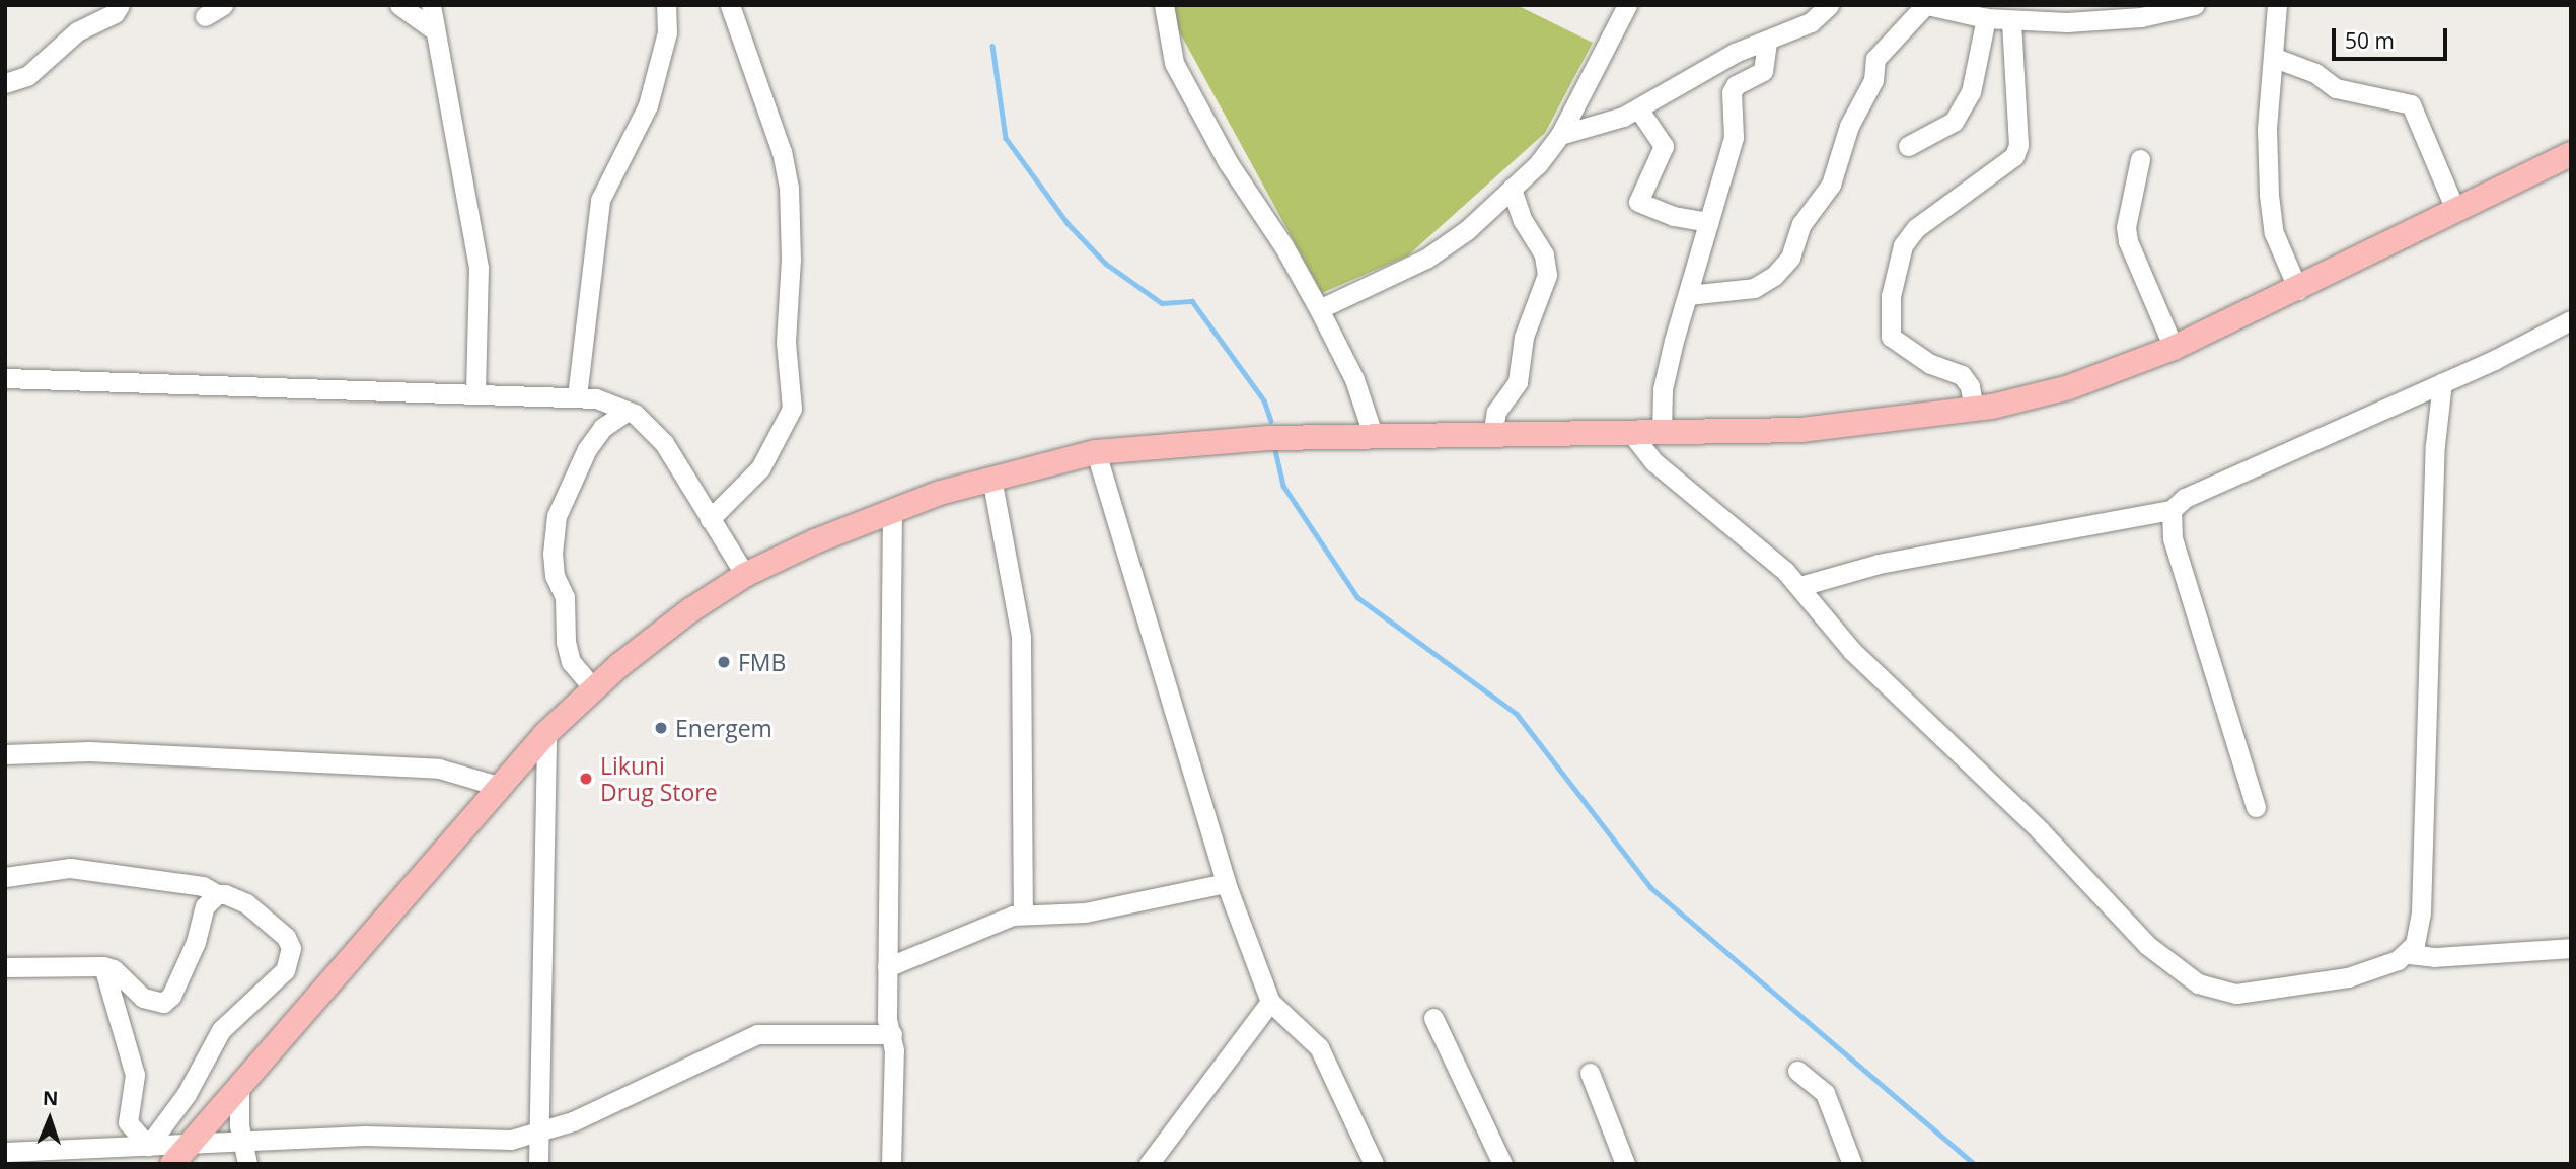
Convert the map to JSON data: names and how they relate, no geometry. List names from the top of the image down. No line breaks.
{"places":["FMB","Energem","Likuni Drug Store"],"scale_bar":"50 m","north":"top"}
